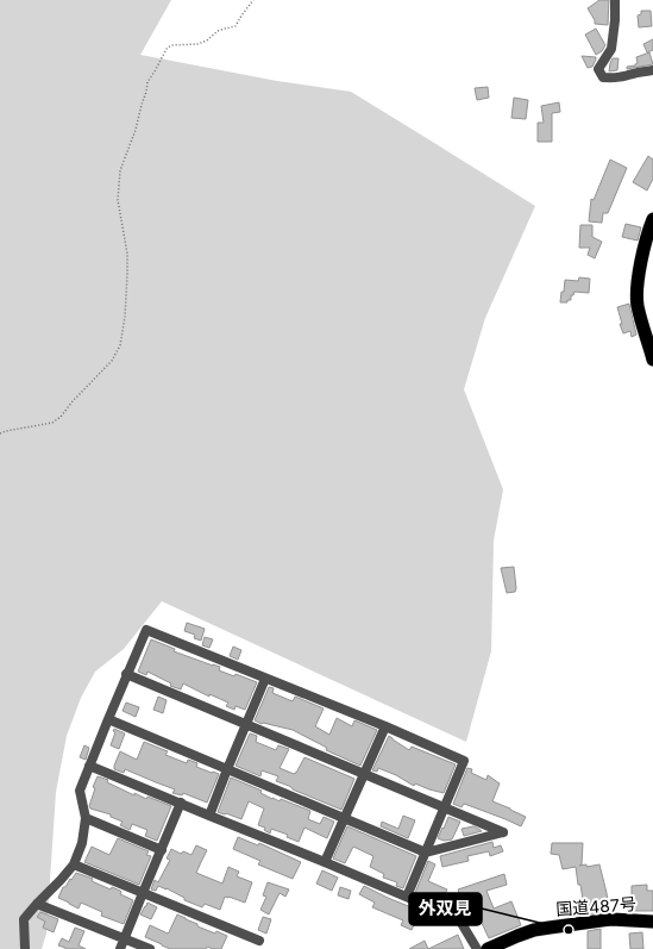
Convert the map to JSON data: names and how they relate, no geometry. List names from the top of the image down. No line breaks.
{"streets":{"highway":["国道487号"]},"places":["外双見"]}
